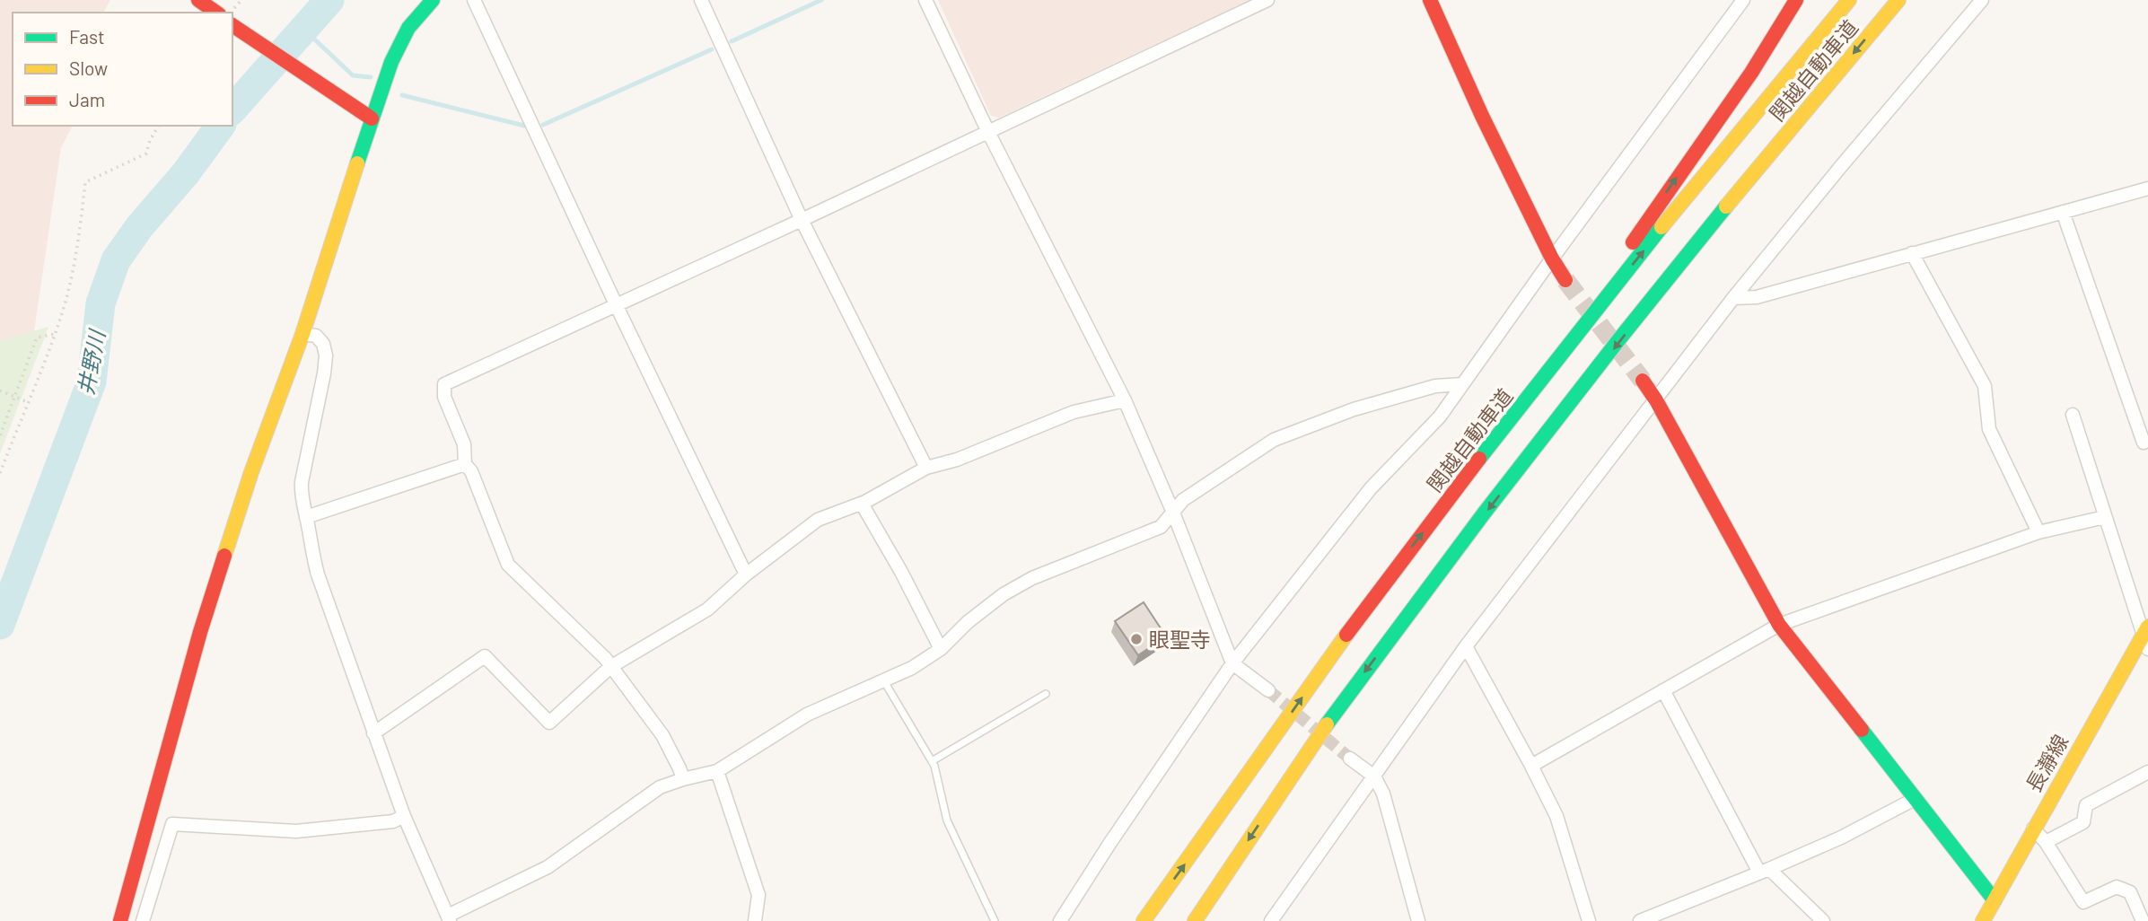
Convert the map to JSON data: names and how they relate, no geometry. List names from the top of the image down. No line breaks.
{"streets":{"main road":["関越自動車道","長瀞線"]},"water":["井野川"],"places":["眼聖寺"],"legend":["Fast","Slow","Jam"]}
